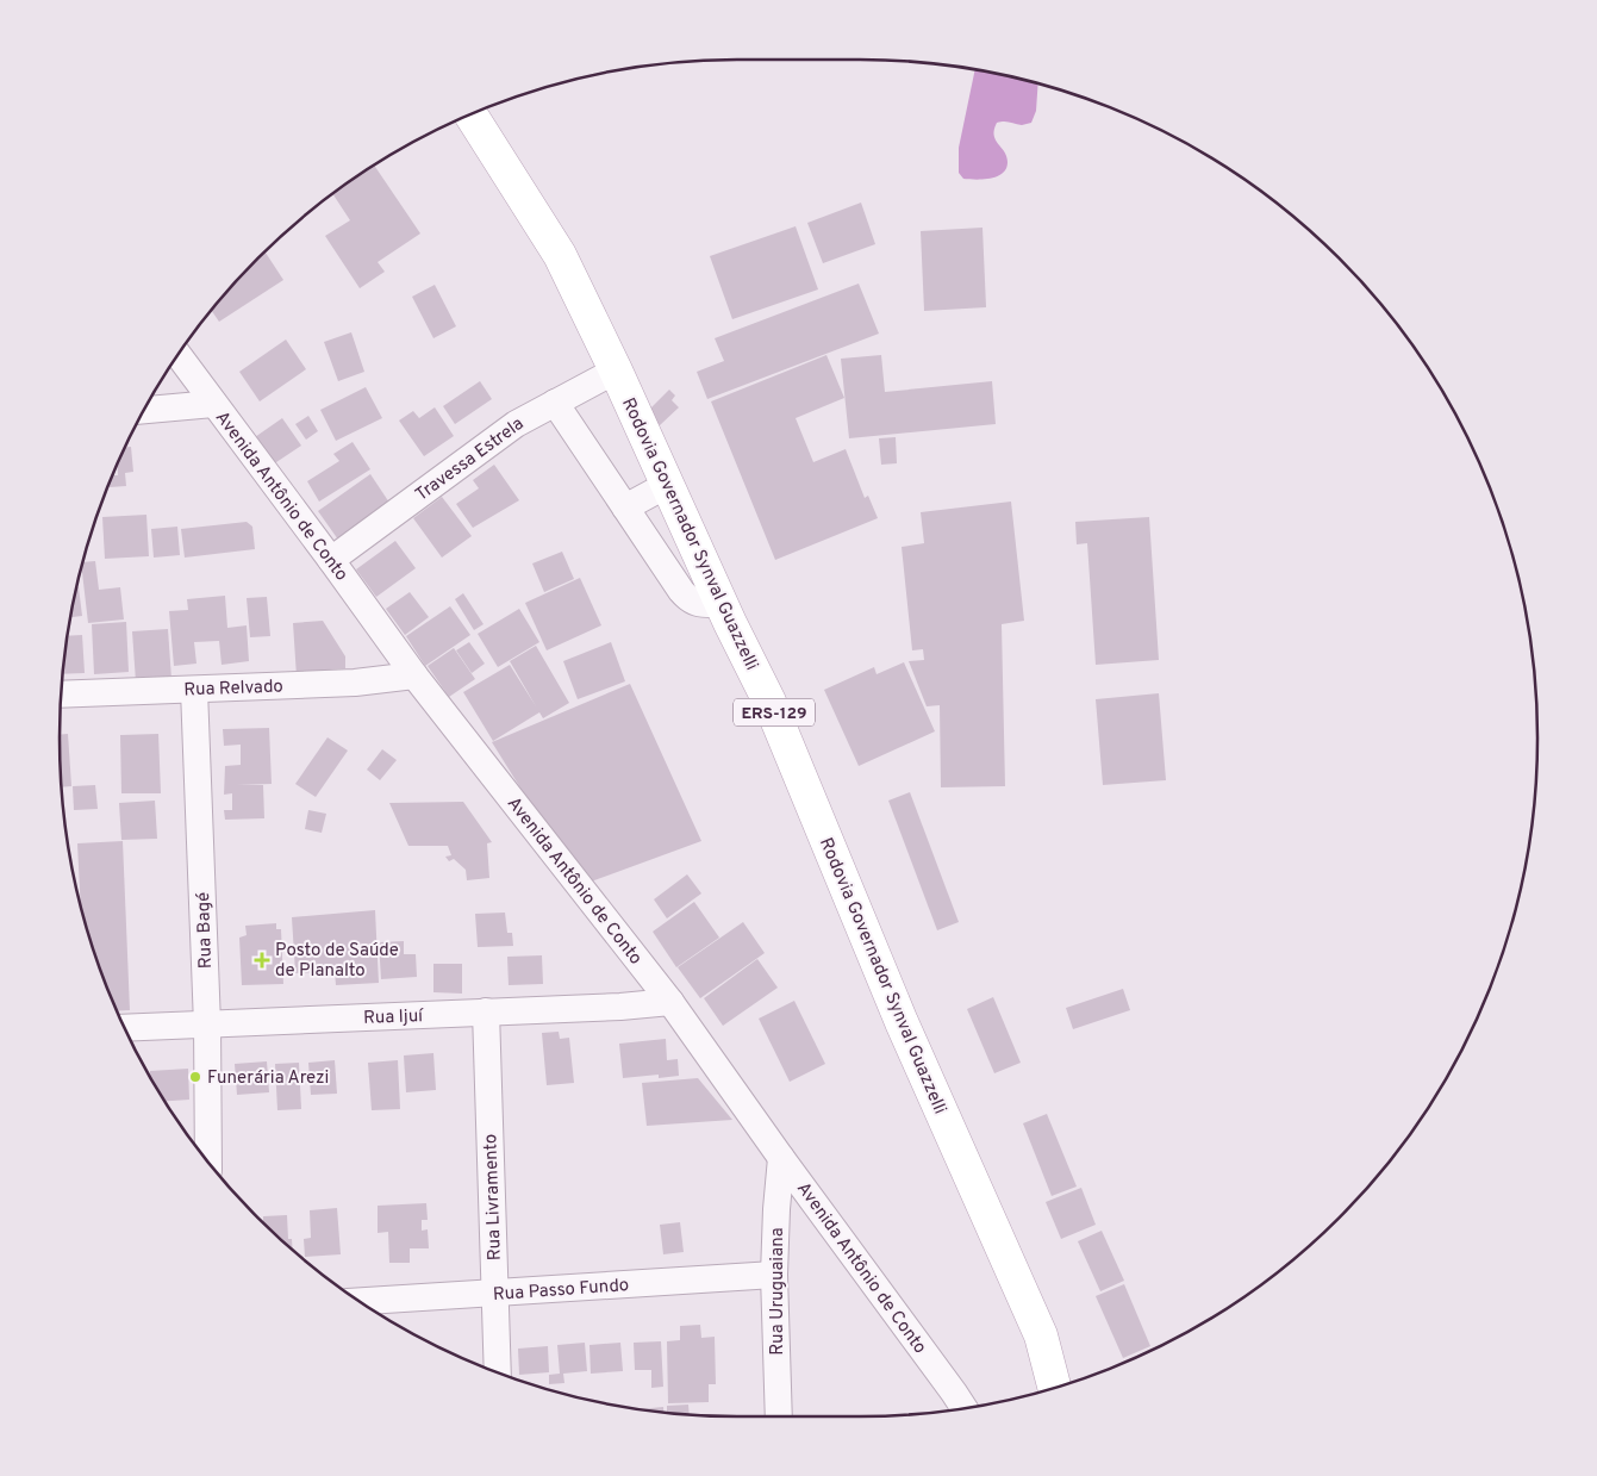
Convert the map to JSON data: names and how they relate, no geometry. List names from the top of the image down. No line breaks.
{"streets":{"main road":["Rodovia Governador Synval Guazzelli","ERS-129"],"street":["Travessa Estrela","Avenida Antônio de Conto","Rua Relvado","Rua Bagé","Rua Ijuí","Rua Livramento","Rua Passo Fundo","Rua Uruguaiana"]},"crossings":[["Travessa Estrela","Avenida Antônio de Conto"],["Travessa Estrela","Rodovia Governador Synval Guazzelli"],["Avenida Antônio de Conto","Rua Relvado"],["Avenida Antônio de Conto","Rua Ijuí"],["Avenida Antônio de Conto","Rua Uruguaiana"],["Rua Relvado","Rua Bagé"],["Rua Bagé","Rua Ijuí"],["Rua Ijuí","Rua Livramento"],["Rua Livramento","Rua Passo Fundo"],["Rua Passo Fundo","Rua Uruguaiana"]],"places":{"health":["Posto de Saúde de Planalto"],"other":["Funerária Arezi"]}}
